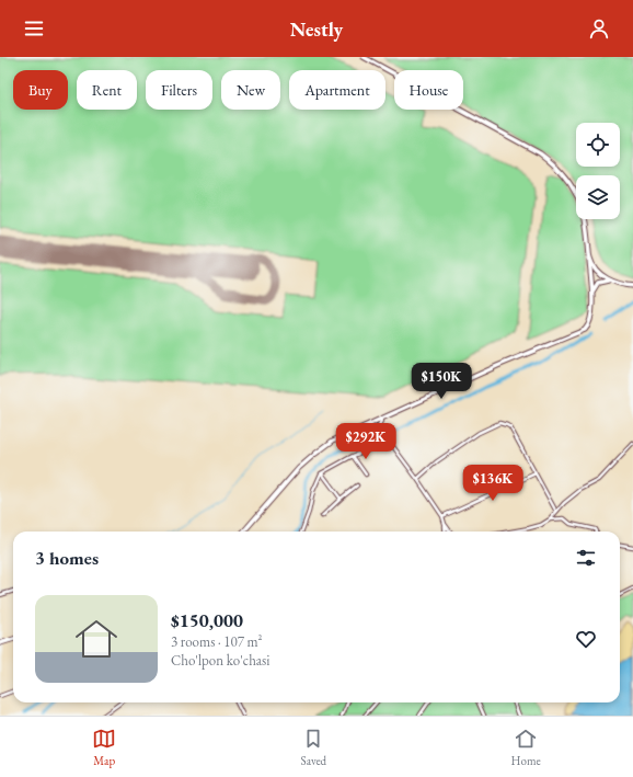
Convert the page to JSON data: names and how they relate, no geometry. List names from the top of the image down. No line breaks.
{"page":{"header":"Nestly","chip":["Buy","Rent","Filters","New","Apartment","House"],"price":["$150K","$292K","$136K"],"heading":"3 homes","list":[{"name":"$150,000","note":"3 rooms · 107 m² · Cho'lpon ko'chasi"}],"tabs":["Map","Saved","Home"]}}
